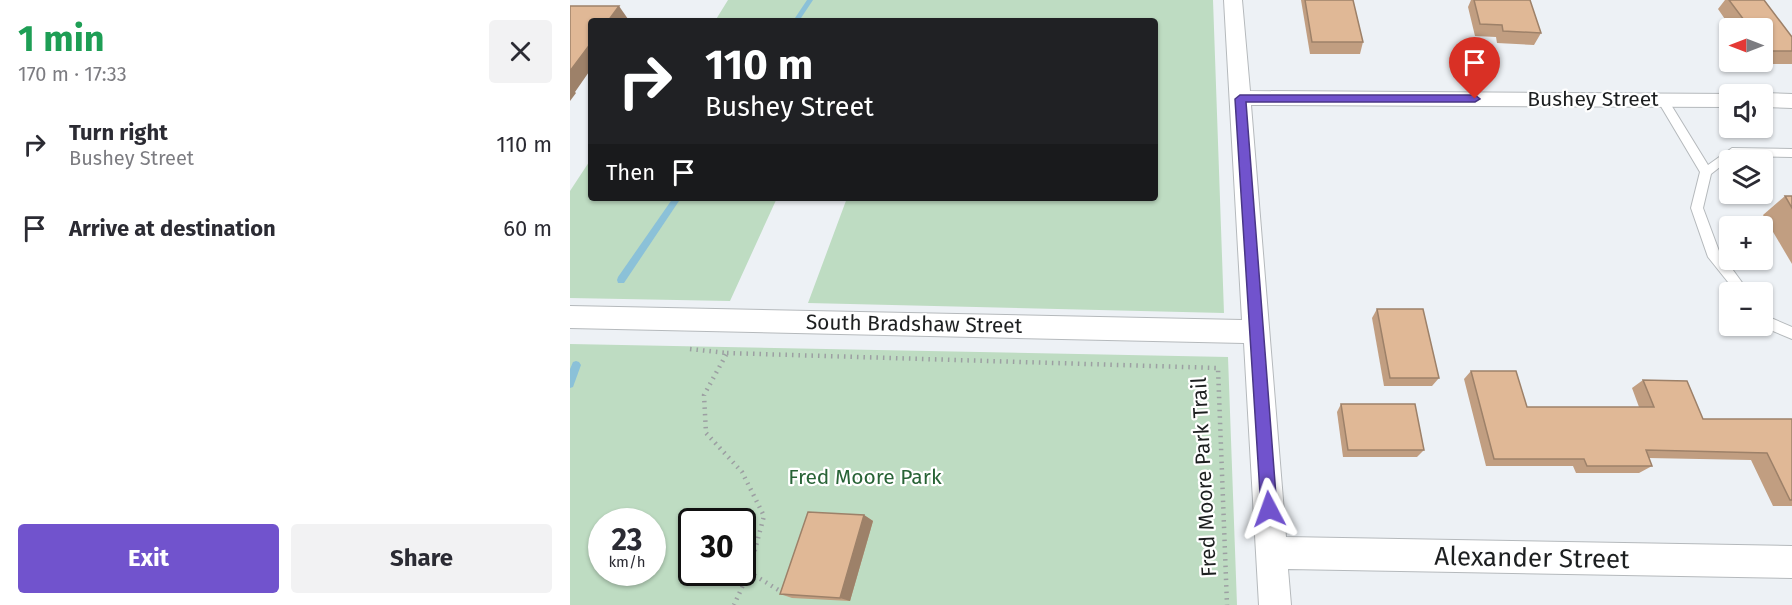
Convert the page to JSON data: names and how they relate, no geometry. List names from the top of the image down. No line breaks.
{"streets":{"street":["Bushey Street","South Bradshaw Street","Alexander Street"],"path":["Fred Moore Park Trail"]},"parks":["Fred Moore Park"],"north":"left","page":{"heading":["1 min","170 m · 17:33"],"map_buttons":["+","−"],"turn":["110 m","Bushey Street"],"list":[{"name":"Turn right","note":"Bushey Street","value":"110 m"},{"name":"Arrive at destination","value":"60 m"}],"then":"Then","speed":"23 km/h","limit":"30","buttons":["Exit","Share"]}}
